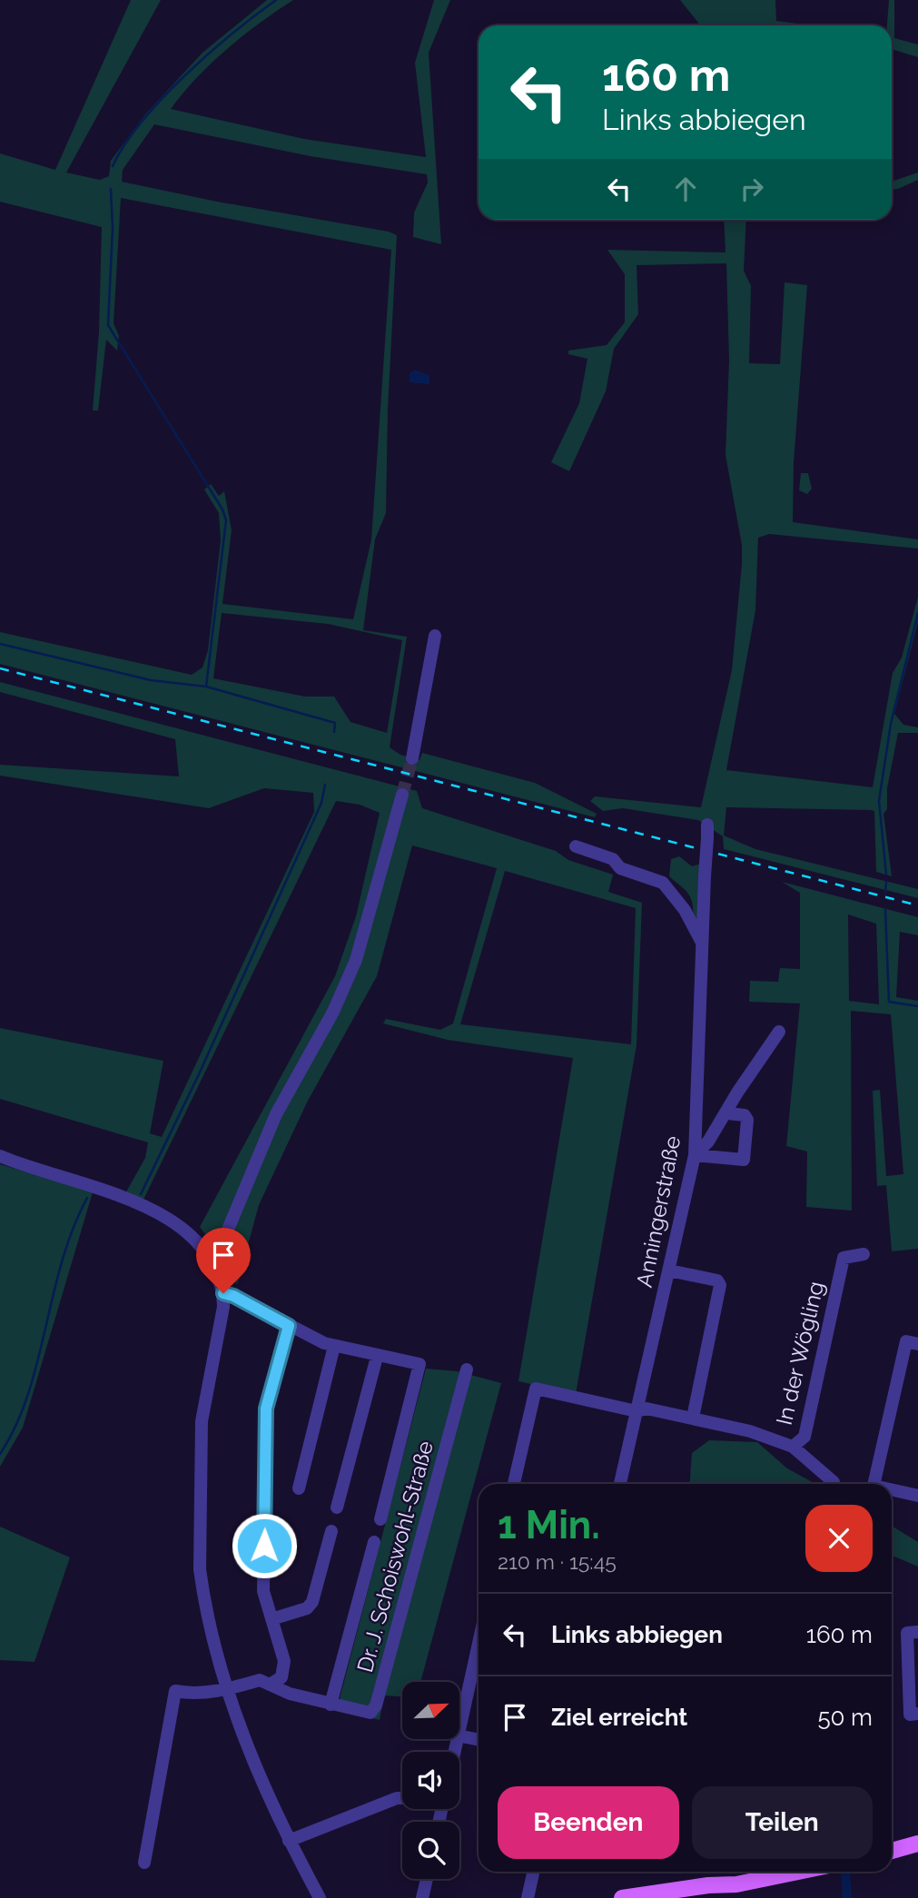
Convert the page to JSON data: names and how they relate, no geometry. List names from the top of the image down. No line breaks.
{"streets":{"street":["Anningerstraße","In der Wögling","Dr. J. Schoiswohl-Straße"]},"crossings":[["Anningerstraße","In der Wögling"]],"north":"top right","page":{"turn":["160 m","Links abbiegen"],"heading":["1 Min.","210 m · 15:45"],"list":[{"name":"Links abbiegen","value":"160 m"},{"name":"Ziel erreicht","value":"50 m"}],"buttons":["Beenden","Teilen"]}}
